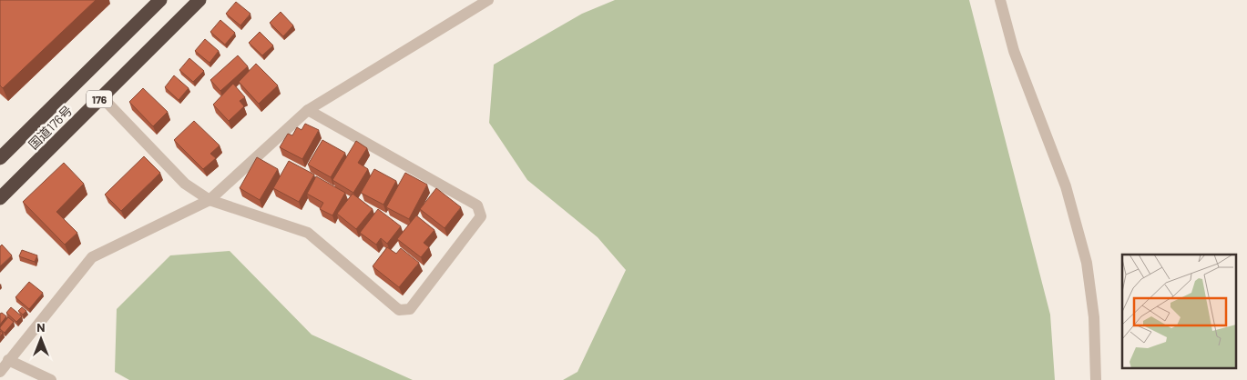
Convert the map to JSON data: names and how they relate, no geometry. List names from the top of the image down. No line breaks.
{"streets":{"highway":["176","国道176号"]},"north":"top"}
